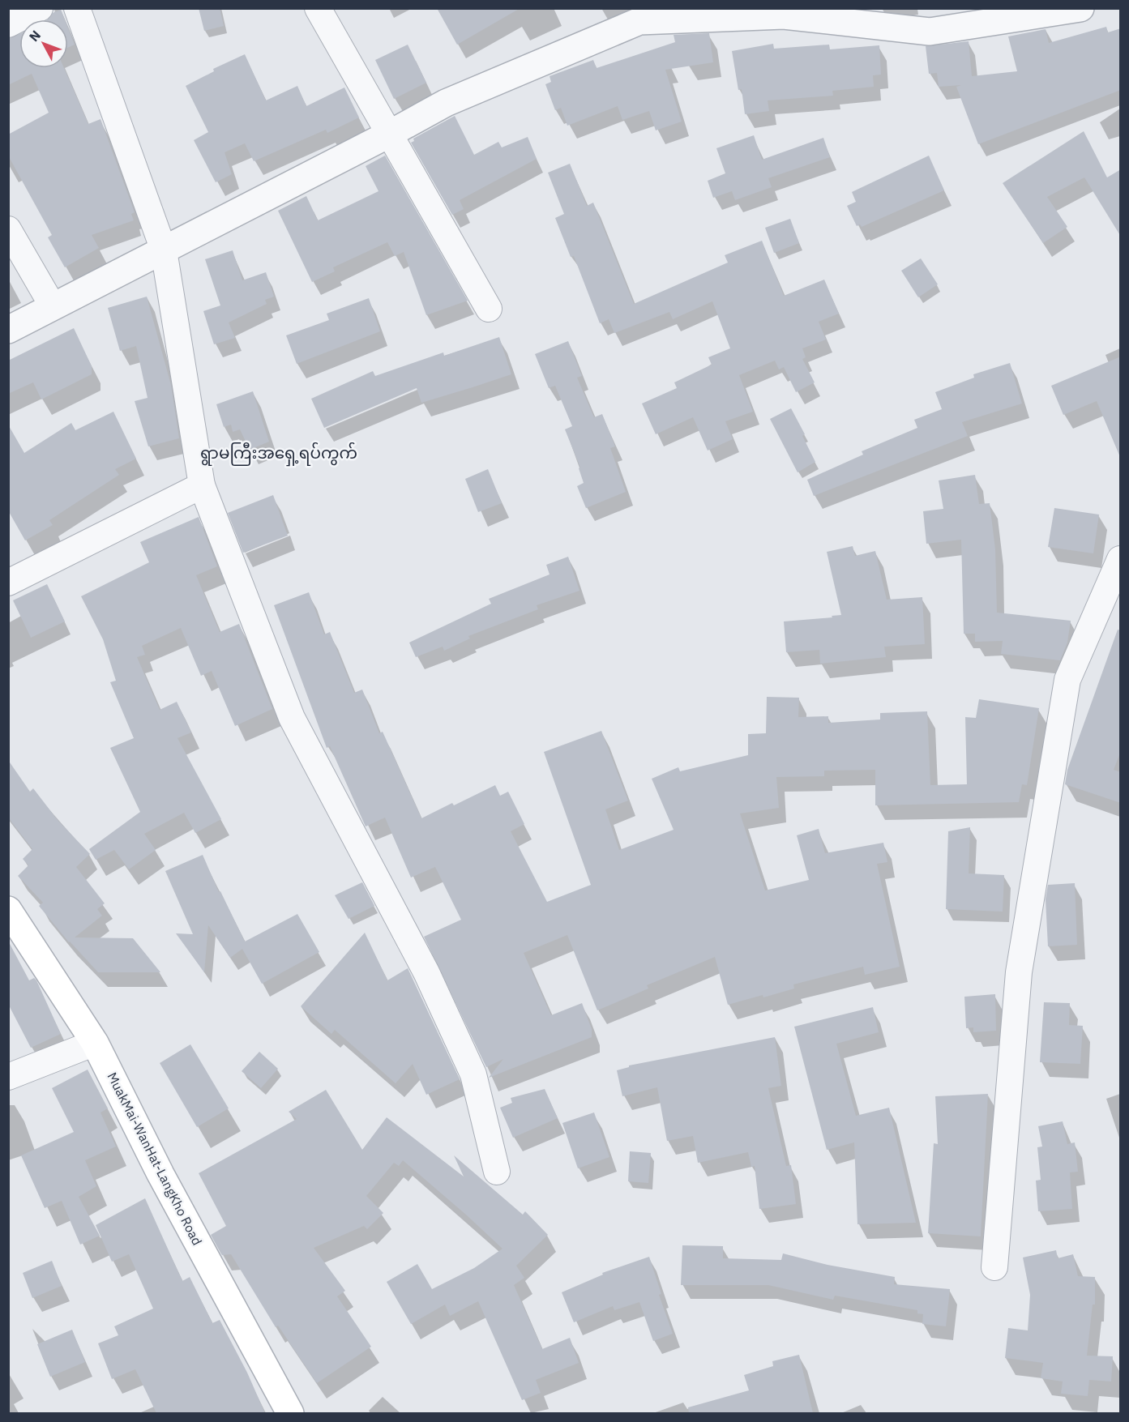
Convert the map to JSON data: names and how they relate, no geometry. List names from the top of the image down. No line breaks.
{"streets":{"main road":["MuakMai-WanHat-LangKho Road"]},"districts":["ရွာမကြီးအရှေ့ရပ်ကွက်"],"north":"top left"}
